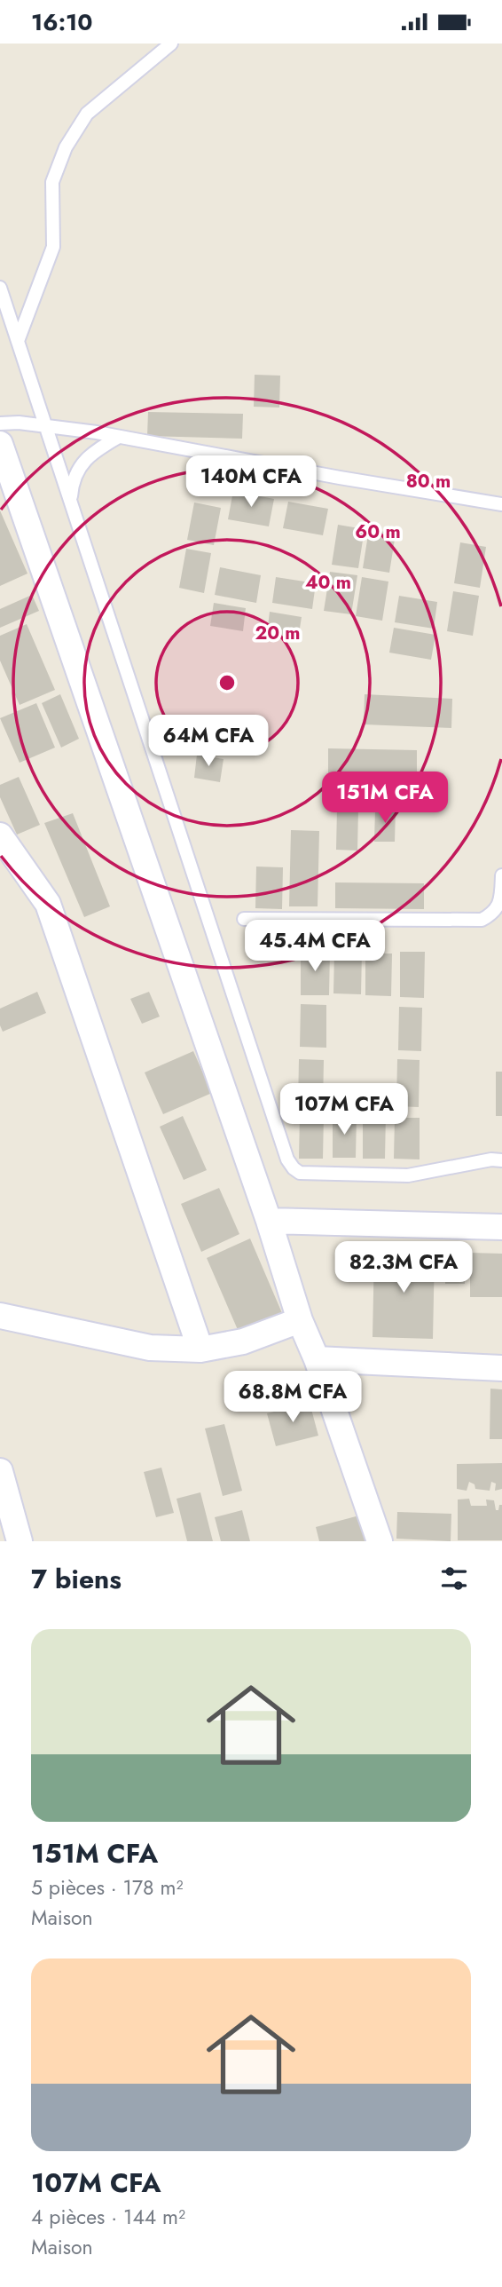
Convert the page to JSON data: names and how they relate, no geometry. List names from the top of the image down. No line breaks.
{"page":{"status":"16:10","price":["140M CFA","64M CFA","151M CFA","45.4M CFA","107M CFA","82.3M CFA","68.8M CFA"],"heading":"7 biens","list":[{"name":"151M CFA","note":"5 pièces · 178 m² · Maison"},{"name":"107M CFA","note":"4 pièces · 144 m² · Maison"}]},"rings":["80 m","60 m","40 m","20 m"]}
